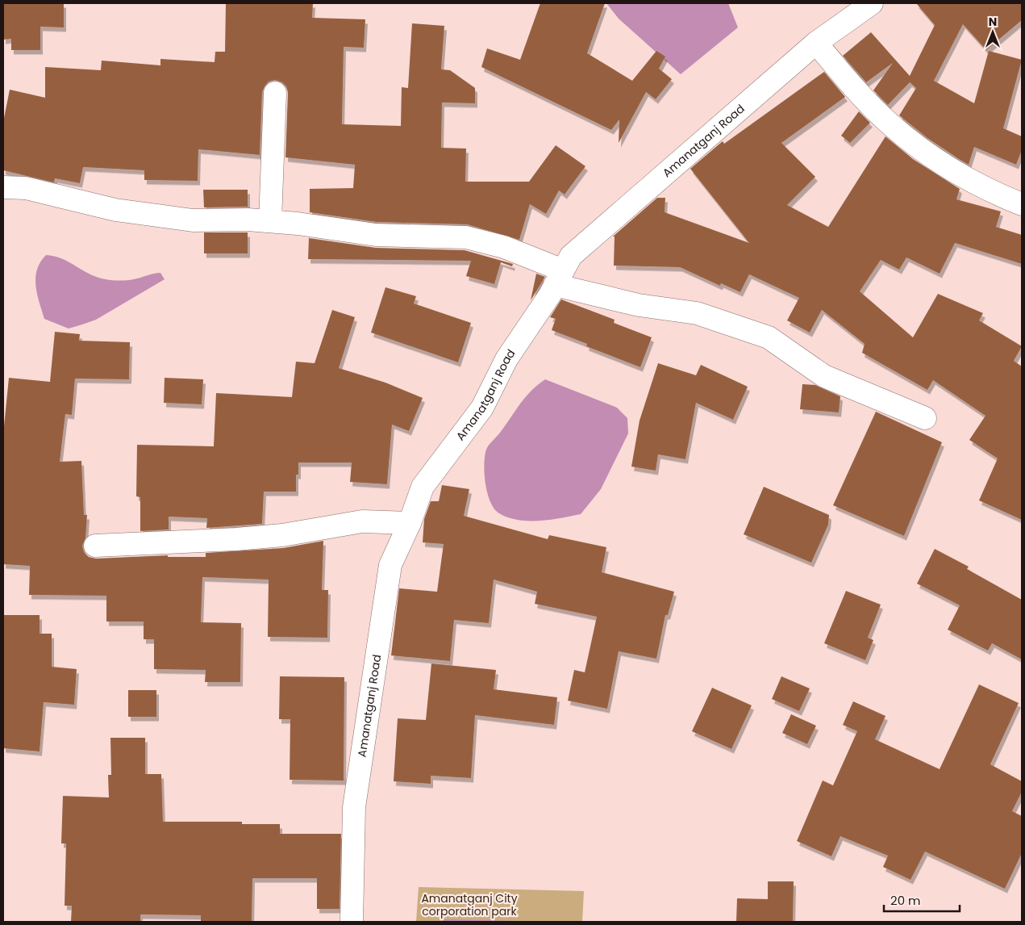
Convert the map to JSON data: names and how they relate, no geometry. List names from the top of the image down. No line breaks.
{"streets":{"street":["Amanatganj Road"]},"parks":["Amanatganj City corporation park"],"scale_bar":"20 m","north":"top"}
